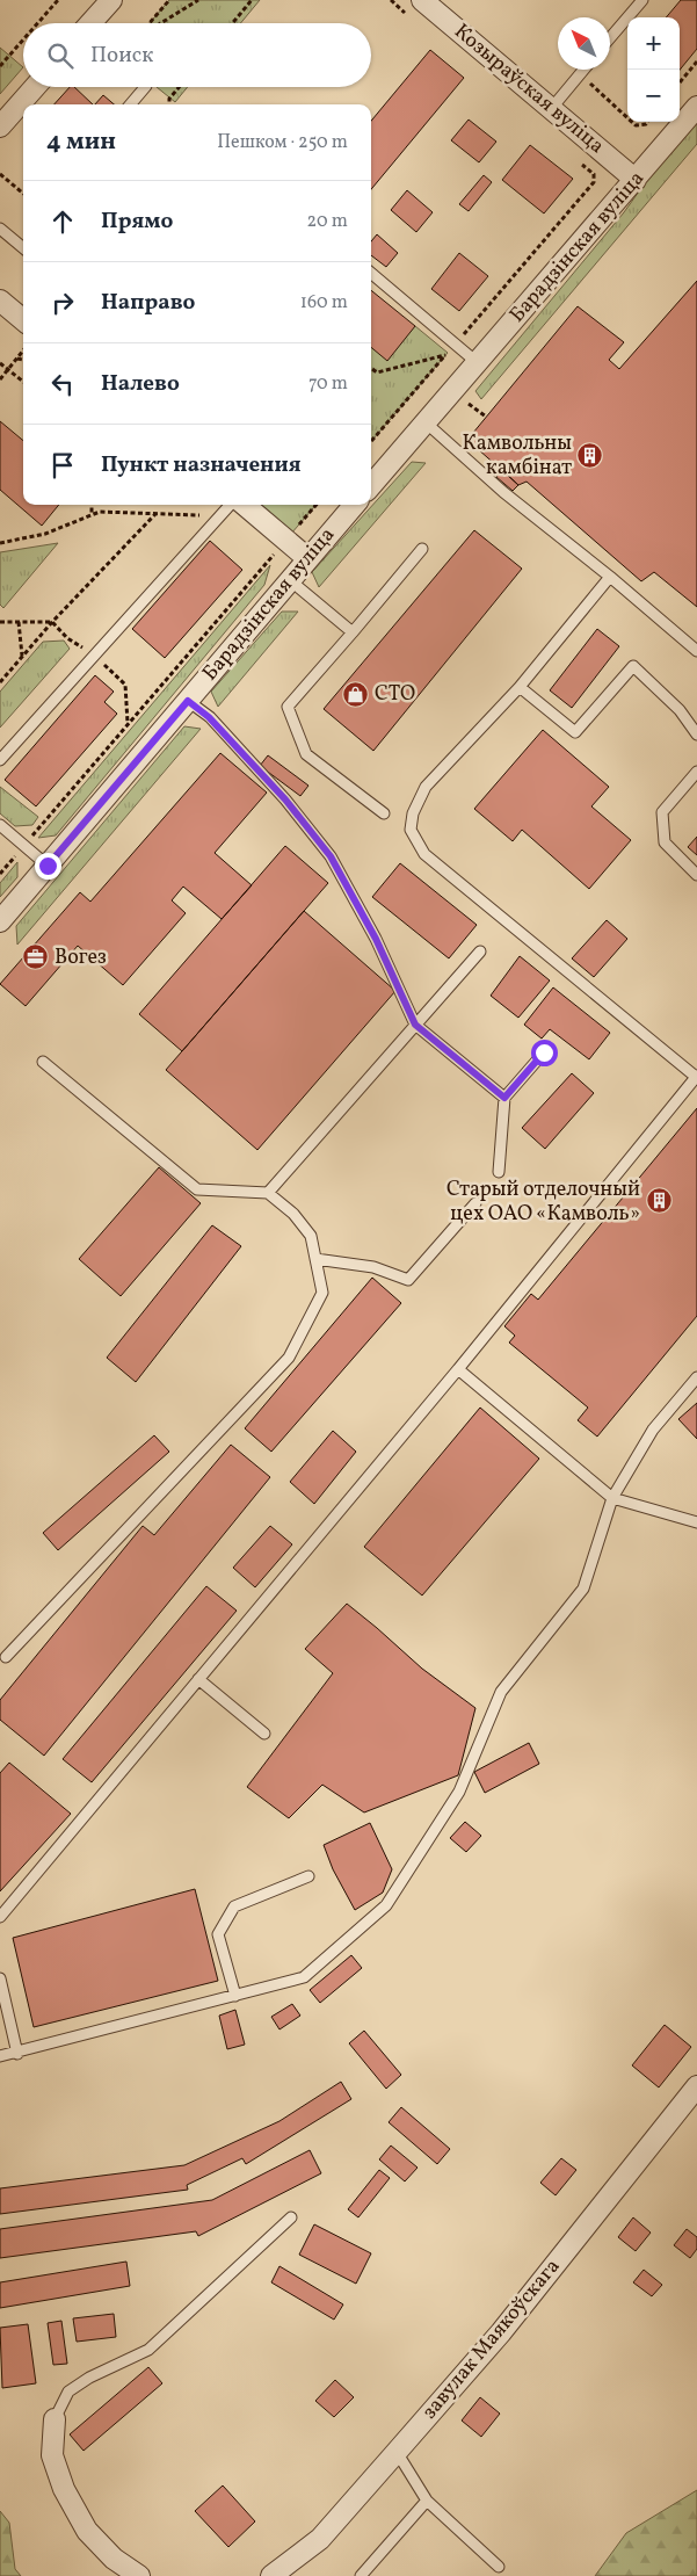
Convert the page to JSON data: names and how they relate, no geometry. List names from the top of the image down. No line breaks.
{"streets":{"street":["Козыраўская вуліца","Барадзінская вуліца","завулак Маякоўскага"]},"crossings":[["Козыраўская вуліца","Барадзінская вуліца"]],"places":{"building":["Камвольны камбінат","Старый отделочный цех ОАО «Камволь»"],"shop":["СТО"],"office":["Вогез"]},"north":"top left","page":{"map_buttons":["+","−"],"search":"Поиск","heading":["4 мин","Пешком · 250 m"],"list":[["Прямо","20 m"],["Направо","160 m"],["Налево","70 m"],"Пункт назначения"]}}
